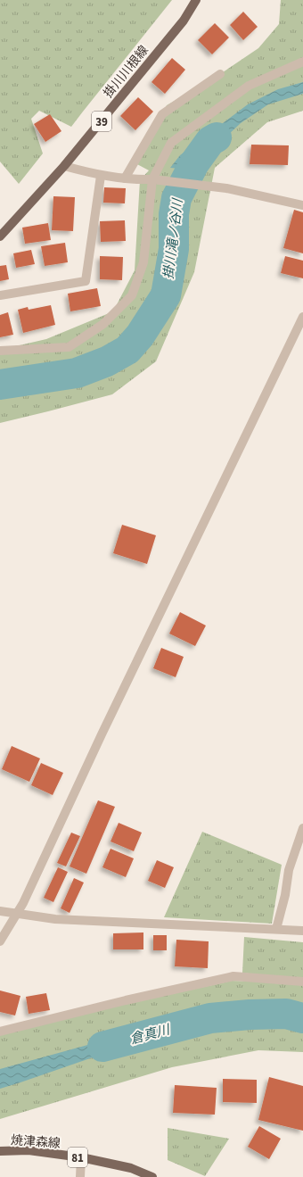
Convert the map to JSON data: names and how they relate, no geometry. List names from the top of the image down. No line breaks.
{"streets":{"main road":["掛川川根線","39","焼津森線","81"]},"water":["掛川滝ノ谷川","倉真川"]}
